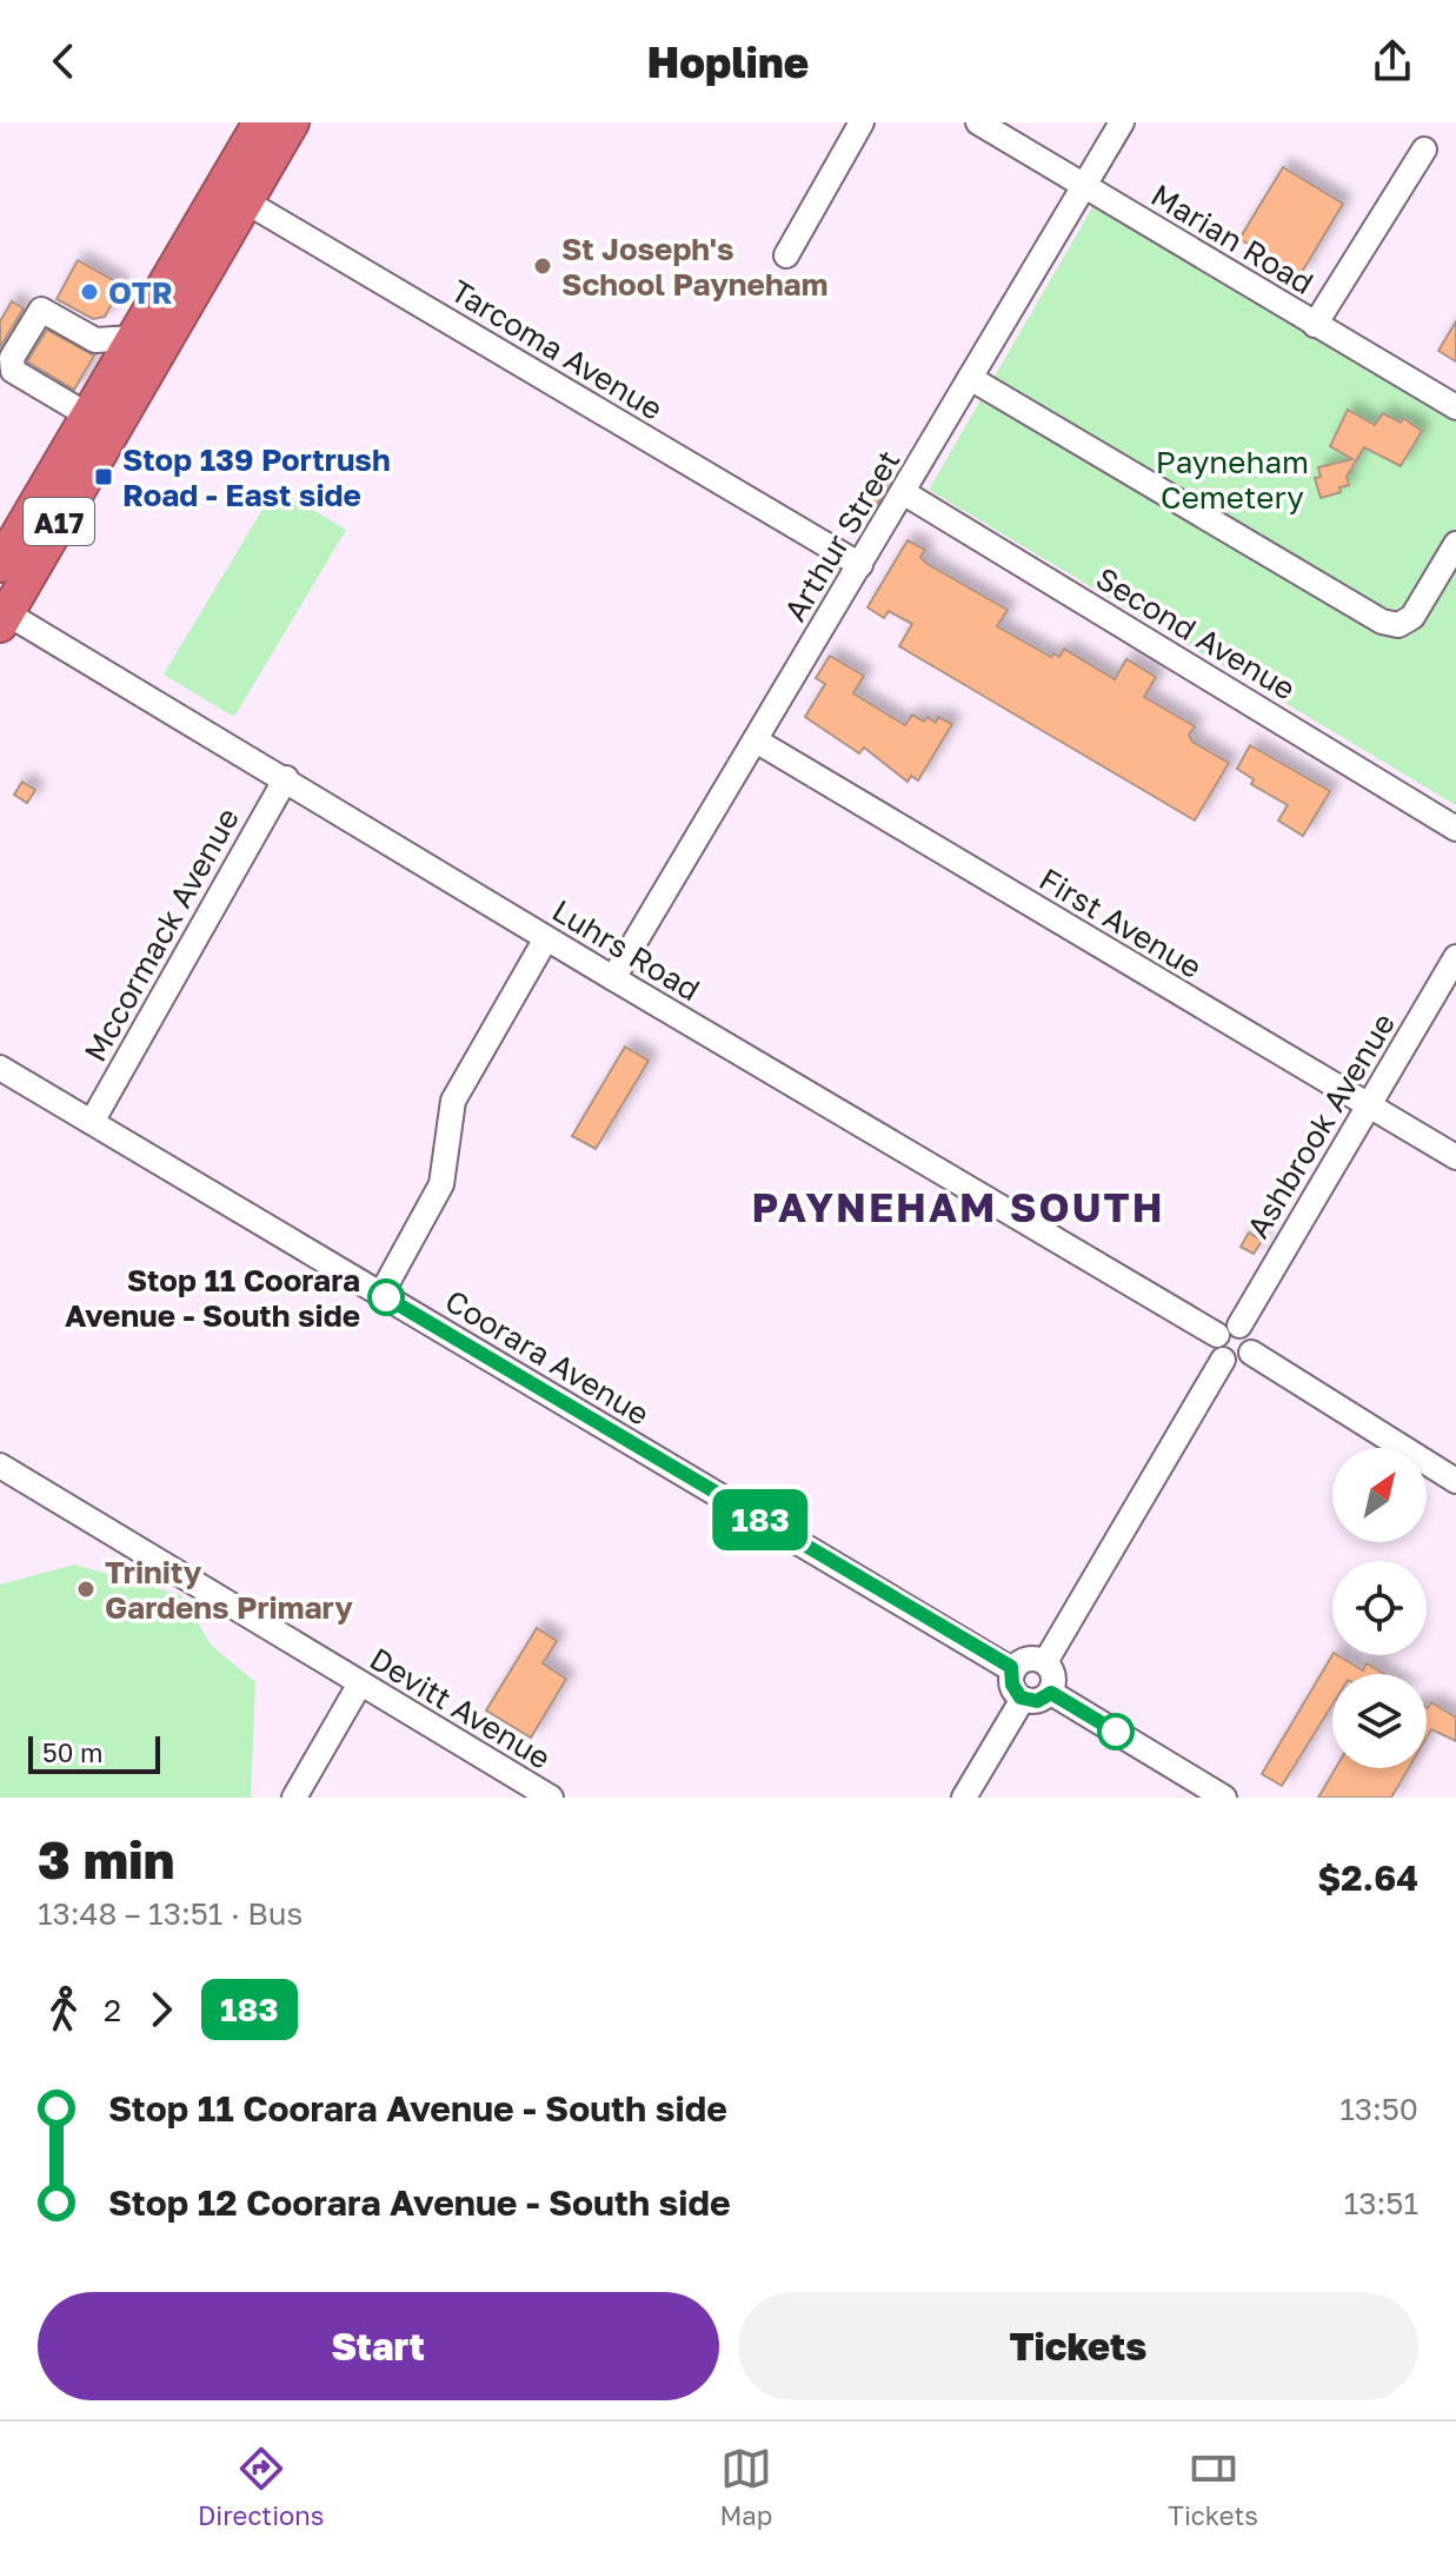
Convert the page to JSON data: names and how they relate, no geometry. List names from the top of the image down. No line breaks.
{"streets":{"highway":["A17"],"street":["Marian Road","Tarcoma Avenue","Arthur Street","Second Avenue","First Avenue","Mccormack Avenue","Luhrs Road","Ashbrook Avenue","Coorara Avenue","Devitt Avenue"]},"crossings":[["Marian Road","Arthur Street"],["Tarcoma Avenue","A17"],["Tarcoma Avenue","Arthur Street"],["A17","Luhrs Road"],["Arthur Street","Second Avenue"],["Arthur Street","First Avenue"],["Arthur Street","Luhrs Road"],["First Avenue","Ashbrook Avenue"],["Mccormack Avenue","Luhrs Road"],["Mccormack Avenue","Coorara Avenue"],["Luhrs Road","Ashbrook Avenue"]],"districts":["PAYNEHAM SOUTH"],"parks":["Payneham Cemetery"],"places":{"other":["St Joseph's School Payneham","OTR","Stop 11 Coorara Avenue - South side","Trinity Gardens Primary"],"transit":["Stop 139 Portrush Road - East side"]},"lines":["bus line 183"],"scale_bar":"50 m","north":"top right","page":{"header":"Hopline","on_map":"183","scale":"50 m","heading":["3 min","13:48 – 13:51 · Bus","$2.64"],"legs":["2","183"],"list":[{"name":"Stop 11 Coorara Avenue - South side","value":"13:50"},{"name":"Stop 12 Coorara Avenue - South side","value":"13:51"}],"buttons":["Start","Tickets"],"tabs":["Directions","Map","Tickets"]}}
